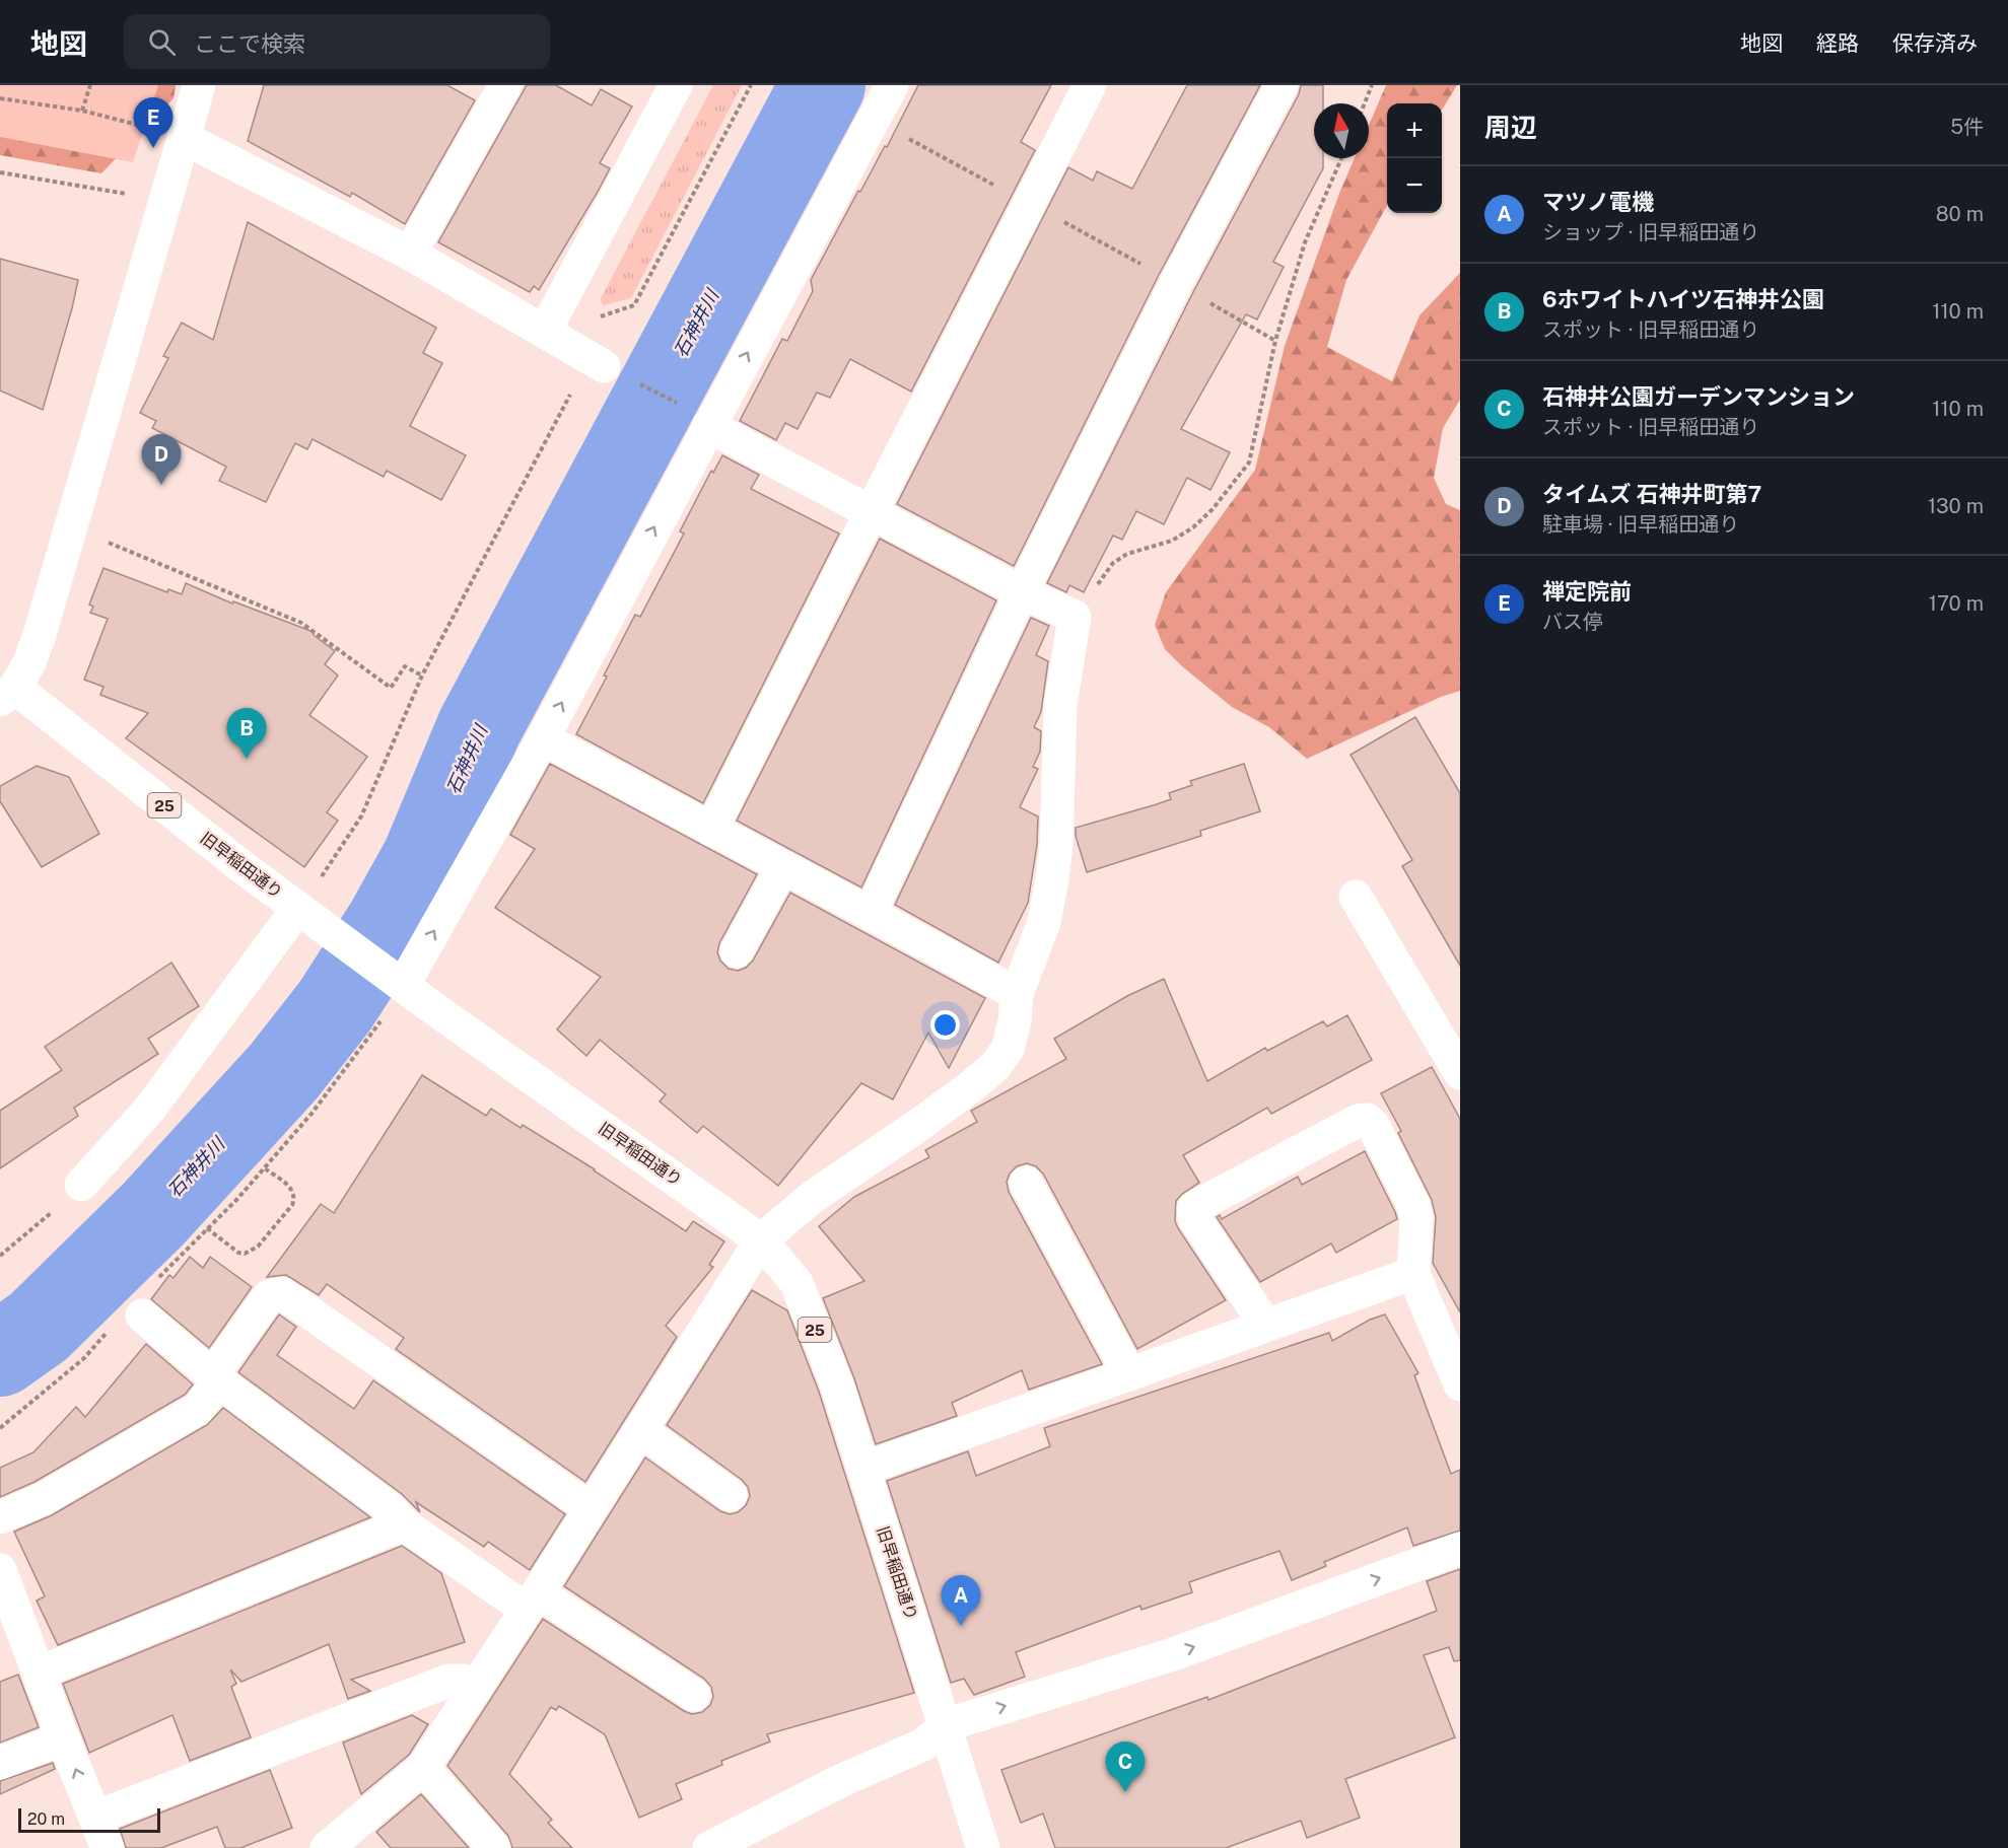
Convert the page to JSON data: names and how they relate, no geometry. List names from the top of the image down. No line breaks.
{"streets":{"street":["25","旧早稲田通り"]},"water":["石神井川"],"scale_bar":"20 m","north":"top","page":{"header":"地図","search":"ここで検索","nav":["地図","経路","保存済み"],"heading":["周辺","5件"],"pins":["E","D","B","A","C"],"map_buttons":["+","−"],"list":[{"mark":"A","name":"マツノ電機","note":"ショップ · 旧早稲田通り","value":"80 m"},{"mark":"B","name":"6ホワイトハイツ石神井公園","note":"スポット · 旧早稲田通り","value":"110 m"},{"mark":"C","name":"石神井公園ガーデンマンション","note":"スポット · 旧早稲田通り","value":"110 m"},{"mark":"D","name":"タイムズ 石神井町第7","note":"駐車場 · 旧早稲田通り","value":"130 m"},{"mark":"E","name":"禅定院前","note":"バス停","value":"170 m"}],"scale":"20 m"}}
